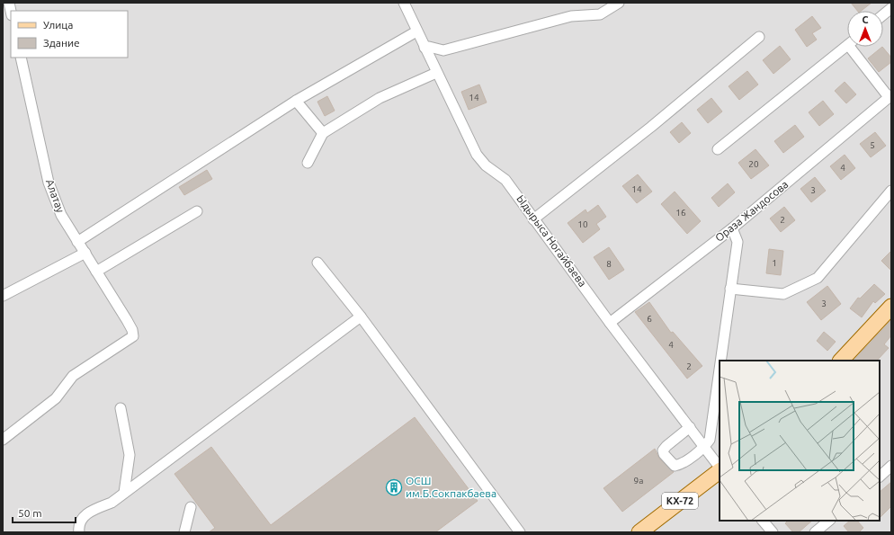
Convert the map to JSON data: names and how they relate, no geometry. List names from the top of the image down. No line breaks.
{"streets":{"main road":["КХ-72"],"street":["Алатау","Ораза Жандосова","Ыдырыса Ногайбаева"]},"crossings":[["Ораза Жандосова","Ыдырыса Ногайбаева"]],"places":{"building":["ОСШ им.Б.Сокпакбаева"]},"house_numbers":["14","5","20","4","14","3","16","2","10","1","8","3","6","4","2","9а"],"legend":["Улица","Здание"],"scale_bar":"50 m","north":"top"}
